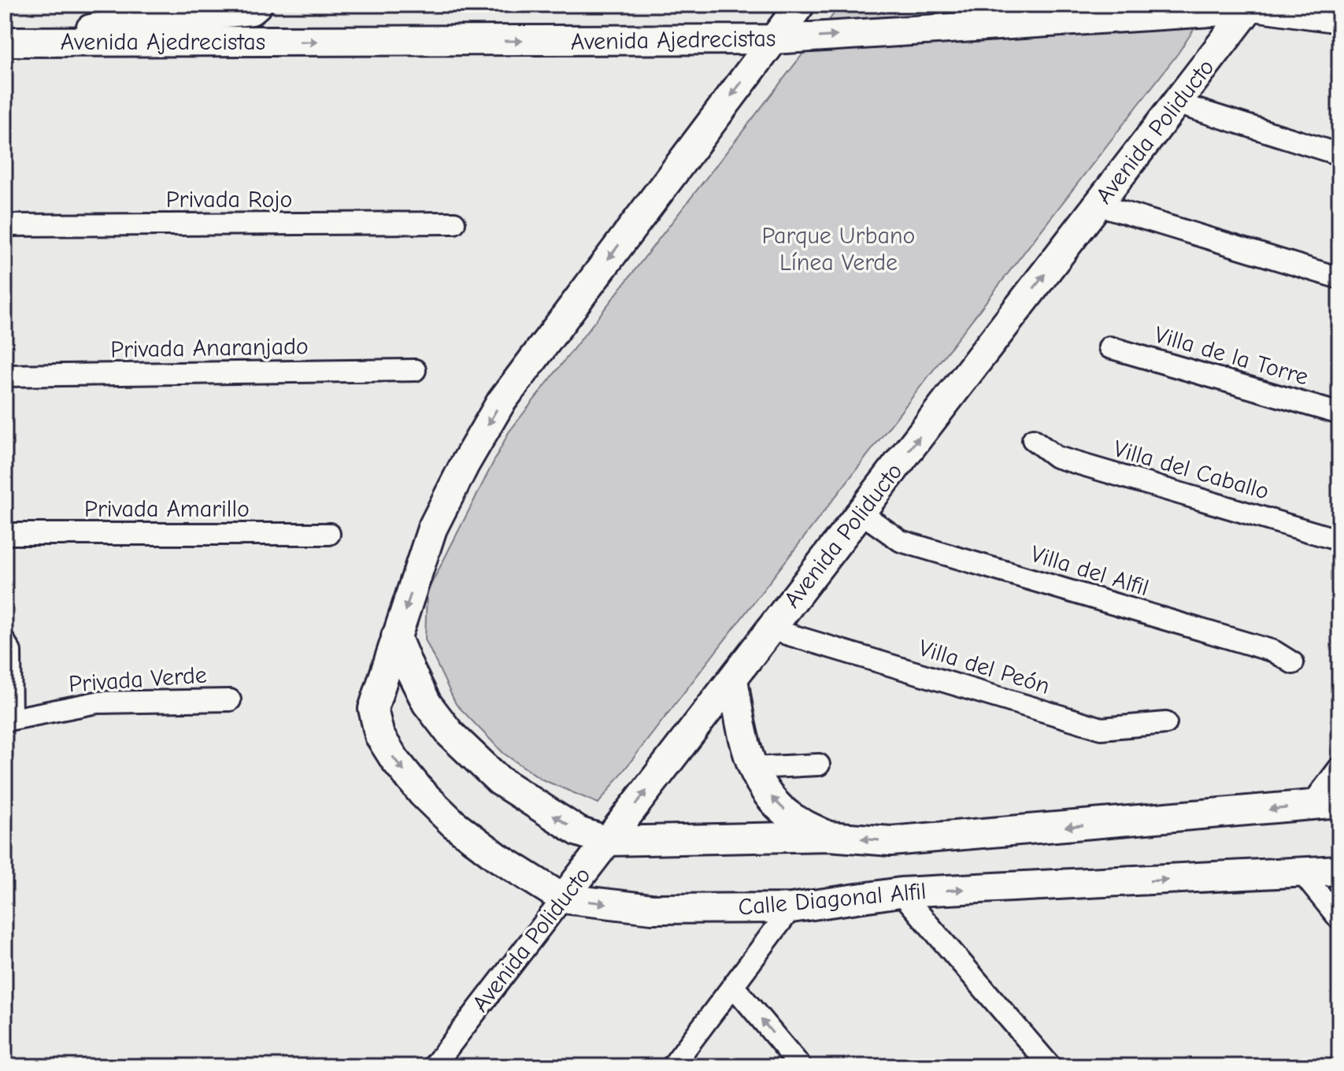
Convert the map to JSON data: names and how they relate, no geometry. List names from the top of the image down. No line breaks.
{"streets":{"street":["Avenida Ajedrecistas","Avenida Poliducto","Privada Rojo","Privada Anaranjado","Villa de la Torre","Villa del Caballo","Privada Amarillo","Villa del Alfil","Villa del Peón","Privada Verde","Calle Diagonal Alfil"]},"crossings":[["Avenida Ajedrecistas","Avenida Poliducto"],["Avenida Poliducto","Villa del Alfil"],["Avenida Poliducto","Villa del Peón"],["Avenida Poliducto","Calle Diagonal Alfil"]],"one_way":["Avenida Poliducto"],"parks":["Parque Urbano Línea Verde"]}
